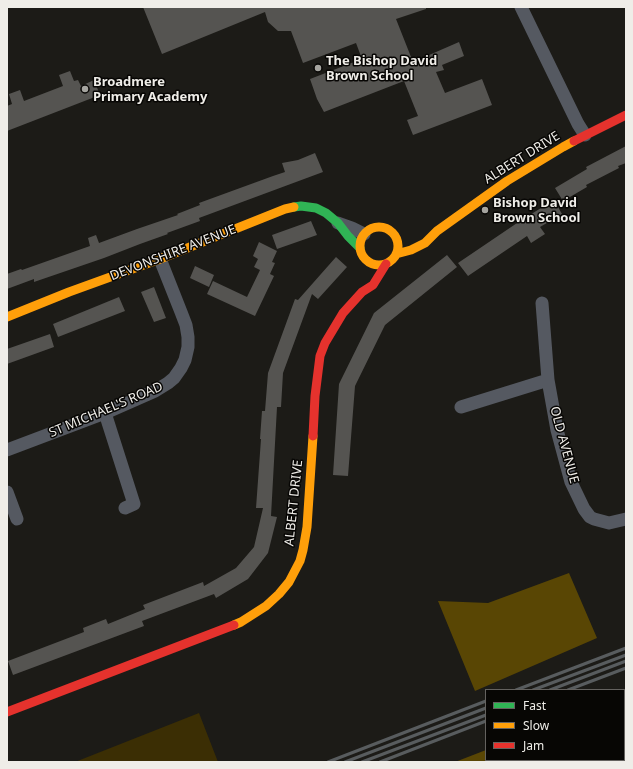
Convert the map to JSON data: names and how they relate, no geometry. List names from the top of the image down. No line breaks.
{"streets":{"street":["ALBERT DRIVE","DEVONSHIRE AVENUE","ST MICHAEL'S ROAD","OLD AVENUE"]},"crossings":[["ALBERT DRIVE","DEVONSHIRE AVENUE"],["DEVONSHIRE AVENUE","ST MICHAEL'S ROAD"]],"places":["The Bishop David Brown School","Broadmere Primary Academy","Bishop David Brown School"],"legend":["Fast","Slow","Jam"]}
